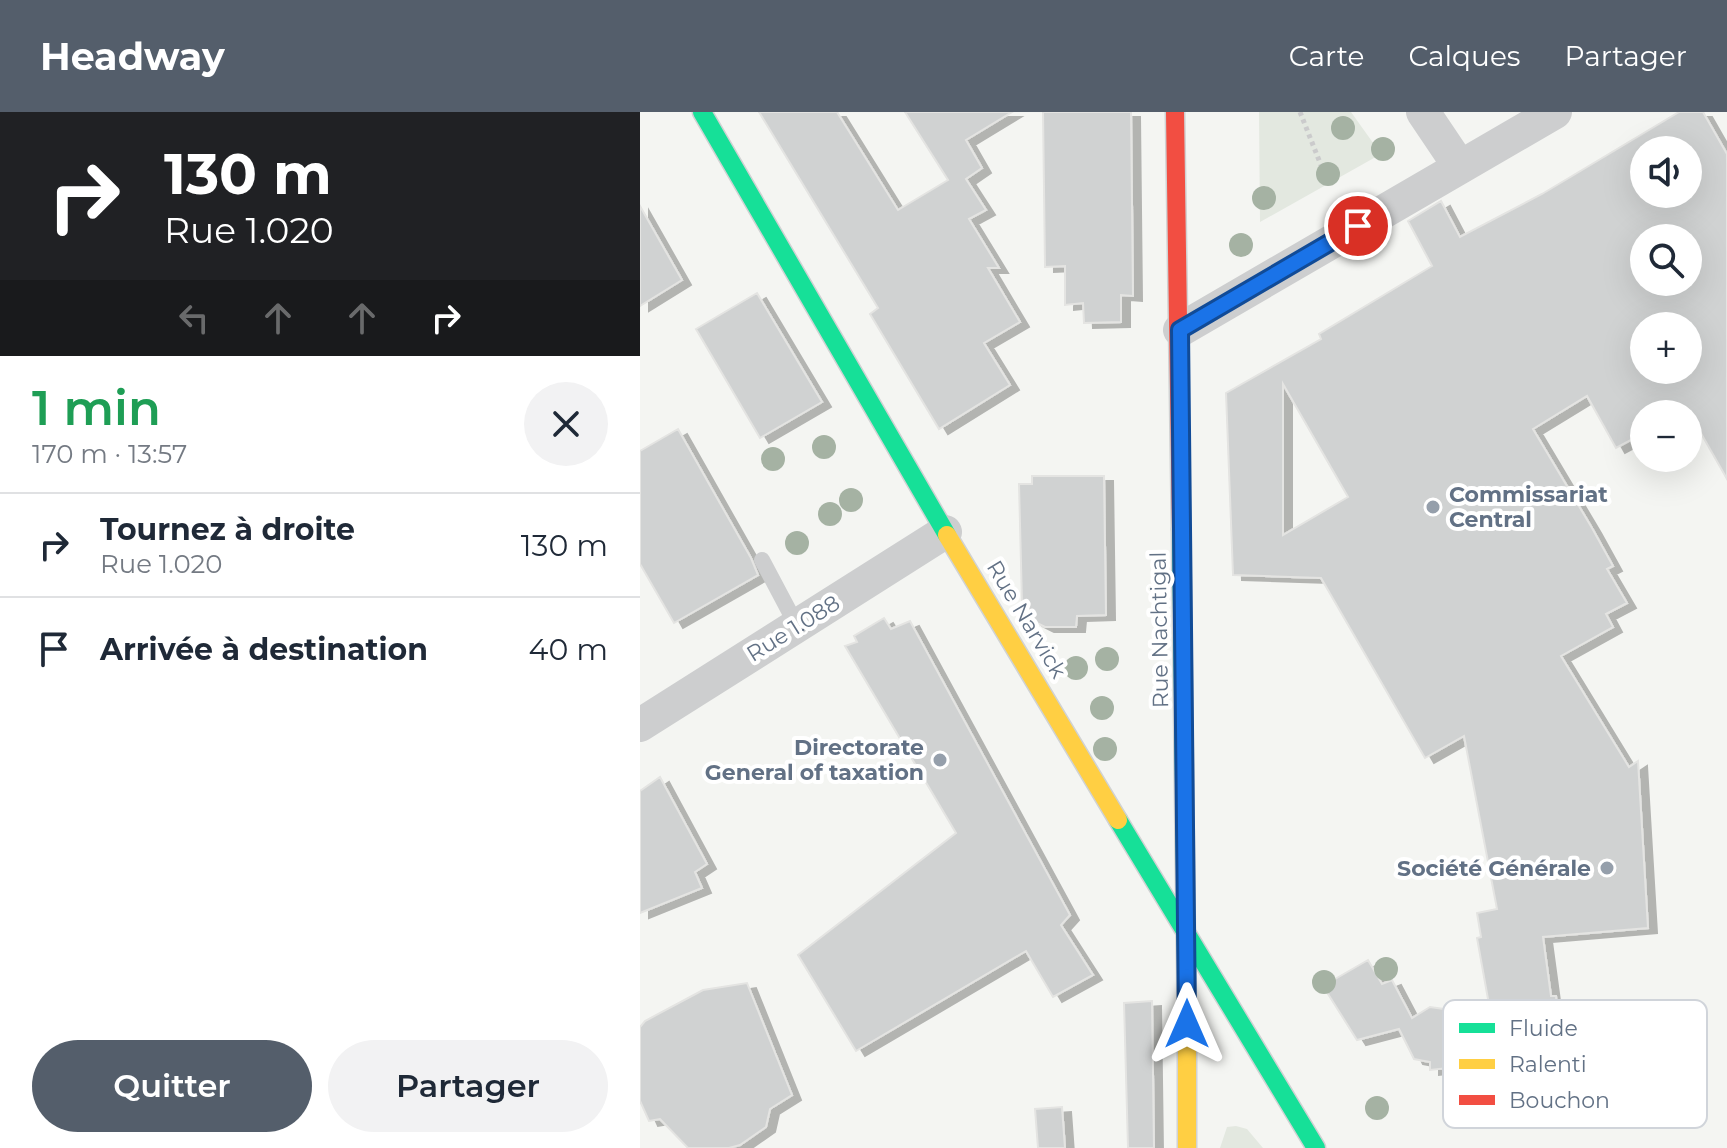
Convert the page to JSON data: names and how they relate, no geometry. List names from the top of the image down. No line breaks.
{"streets":{"street":["Rue Narvick","Rue 1.088","Rue Nachtigal"]},"crossings":[["Rue Narvick","Rue 1.088"],["Rue Narvick","Rue Nachtigal"]],"places":["Commissariat Central","Directorate General of taxation","Société Générale"],"legend":["Fluide","Ralenti","Bouchon"],"page":{"header":"Headway","nav":["Carte","Calques","Partager"],"turn":["130 m","Rue 1.020"],"map_buttons":["+","−"],"heading":["1 min","170 m · 13:57"],"list":[{"name":"Tournez à droite","note":"Rue 1.020","value":"130 m"},{"name":"Arrivée à destination","value":"40 m"}],"buttons":["Quitter","Partager"]}}
